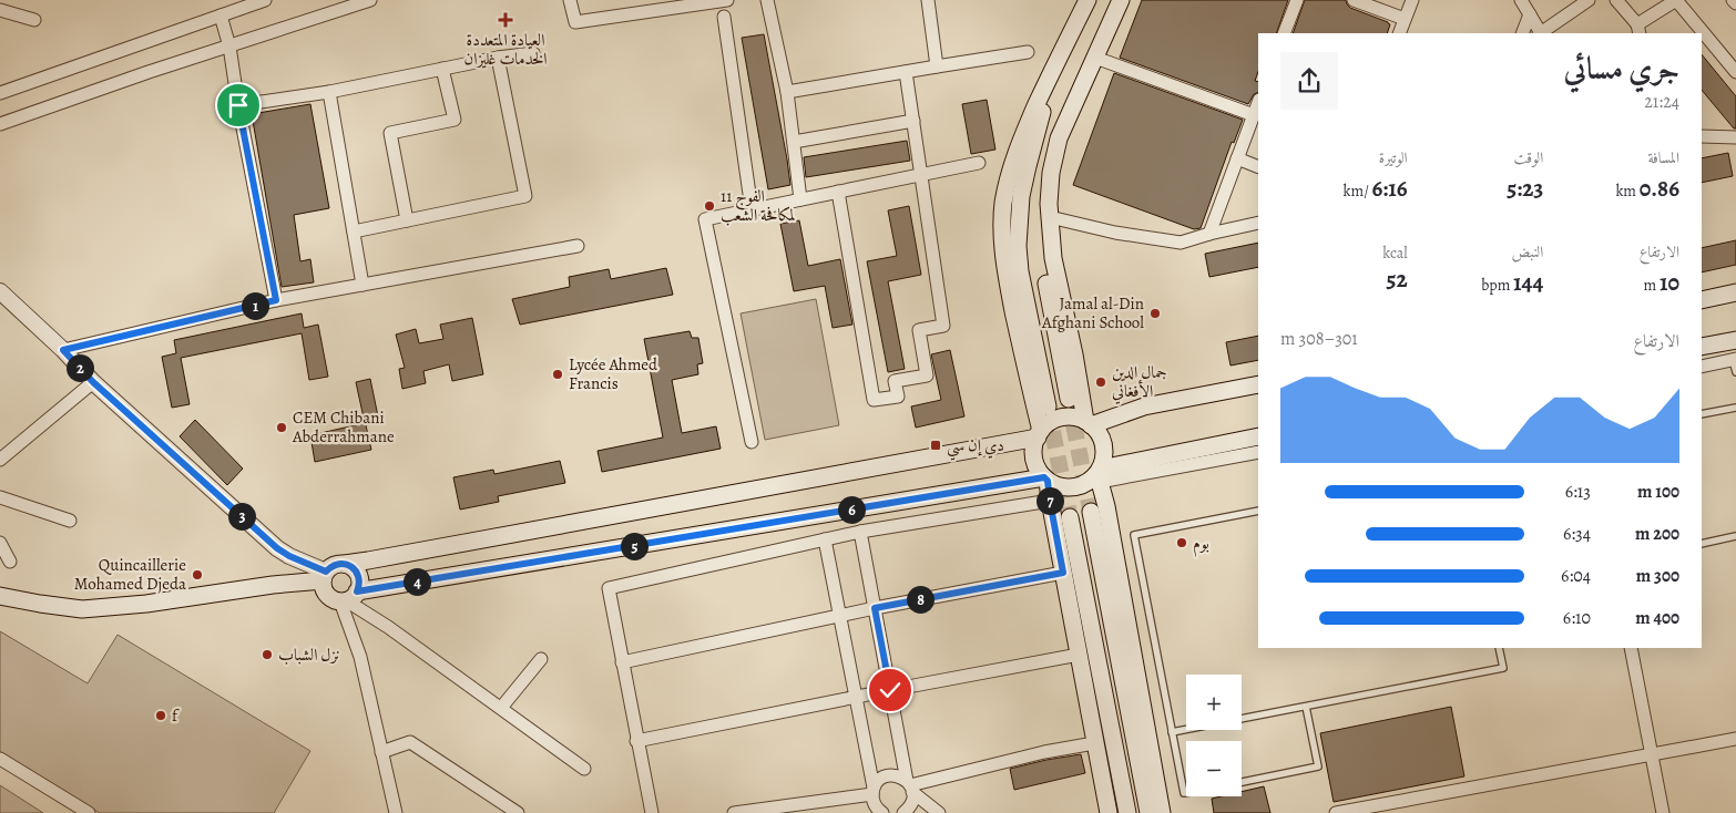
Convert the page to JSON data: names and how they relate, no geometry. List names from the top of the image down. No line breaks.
{"places":{"health":["العيادة المتعددة الخدمات غليزان"],"other":["الفوج 11 لمكافحة الشعب","Jamal al-Din Afghani School","Lycée Ahmed Francis","جمال الدين الأفغاني","CEM Chibani Abderrahmane","بوم","Quincaillerie Mohamed Djeda","نزل الشباب","f"],"transit":["دي إن سي"]},"page":{"heading":["جري مسائي","21:24"],"stats":[["المسافة","0.86 km"],["الوقت","5:23"],["الوتيرة","6:16 /km"],["الارتفاع","10 m"],["النبض","144 bpm"],["kcal","52"]],"pins":["1","2","7","6","3","5","4","8"],"chart":["الارتفاع","301–308 m"],"list":[{"name":"100 m","note":"6:13"},{"name":"200 m","note":"6:34"},{"name":"300 m","note":"6:04"},{"name":"400 m","note":"6:10"}],"map_buttons":["+","−"]}}
